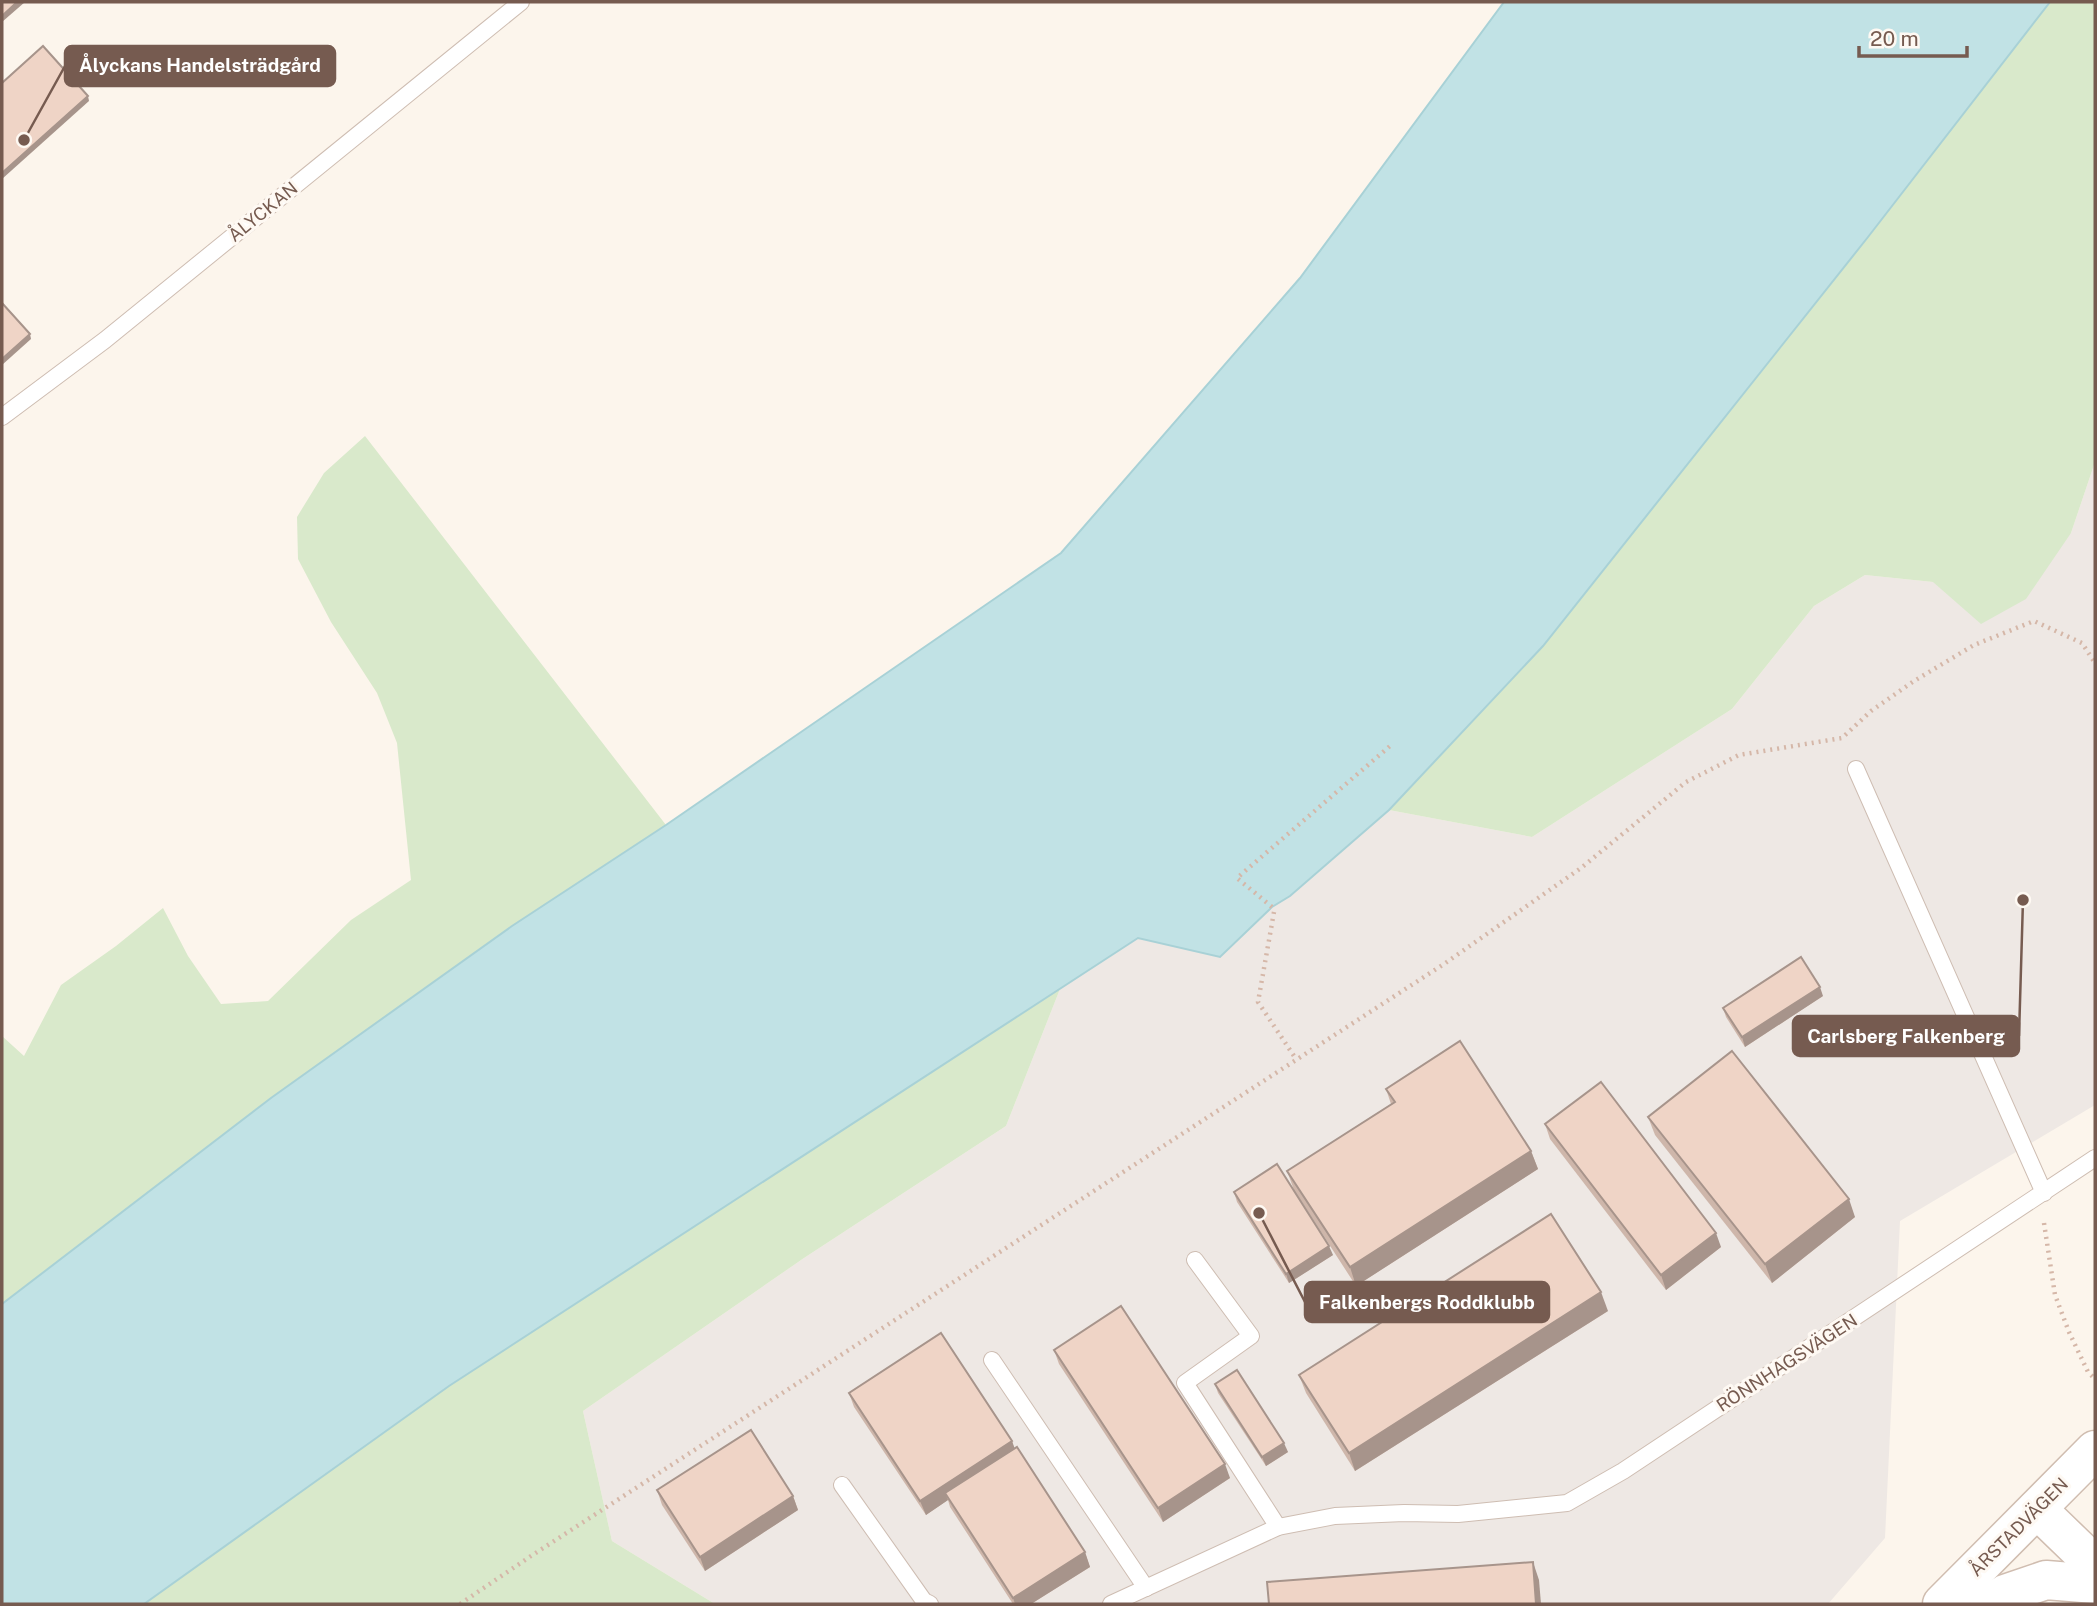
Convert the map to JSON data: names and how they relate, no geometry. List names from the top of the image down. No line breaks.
{"streets":{"main road":["ÅRSTADVÄGEN"],"lane":["ÅLYCKAN","RÖNNHAGSVÄGEN"]},"places":["Ålyckans Handelsträdgård","Carlsberg Falkenberg","Falkenbergs Roddklubb"],"scale_bar":"20 m"}
